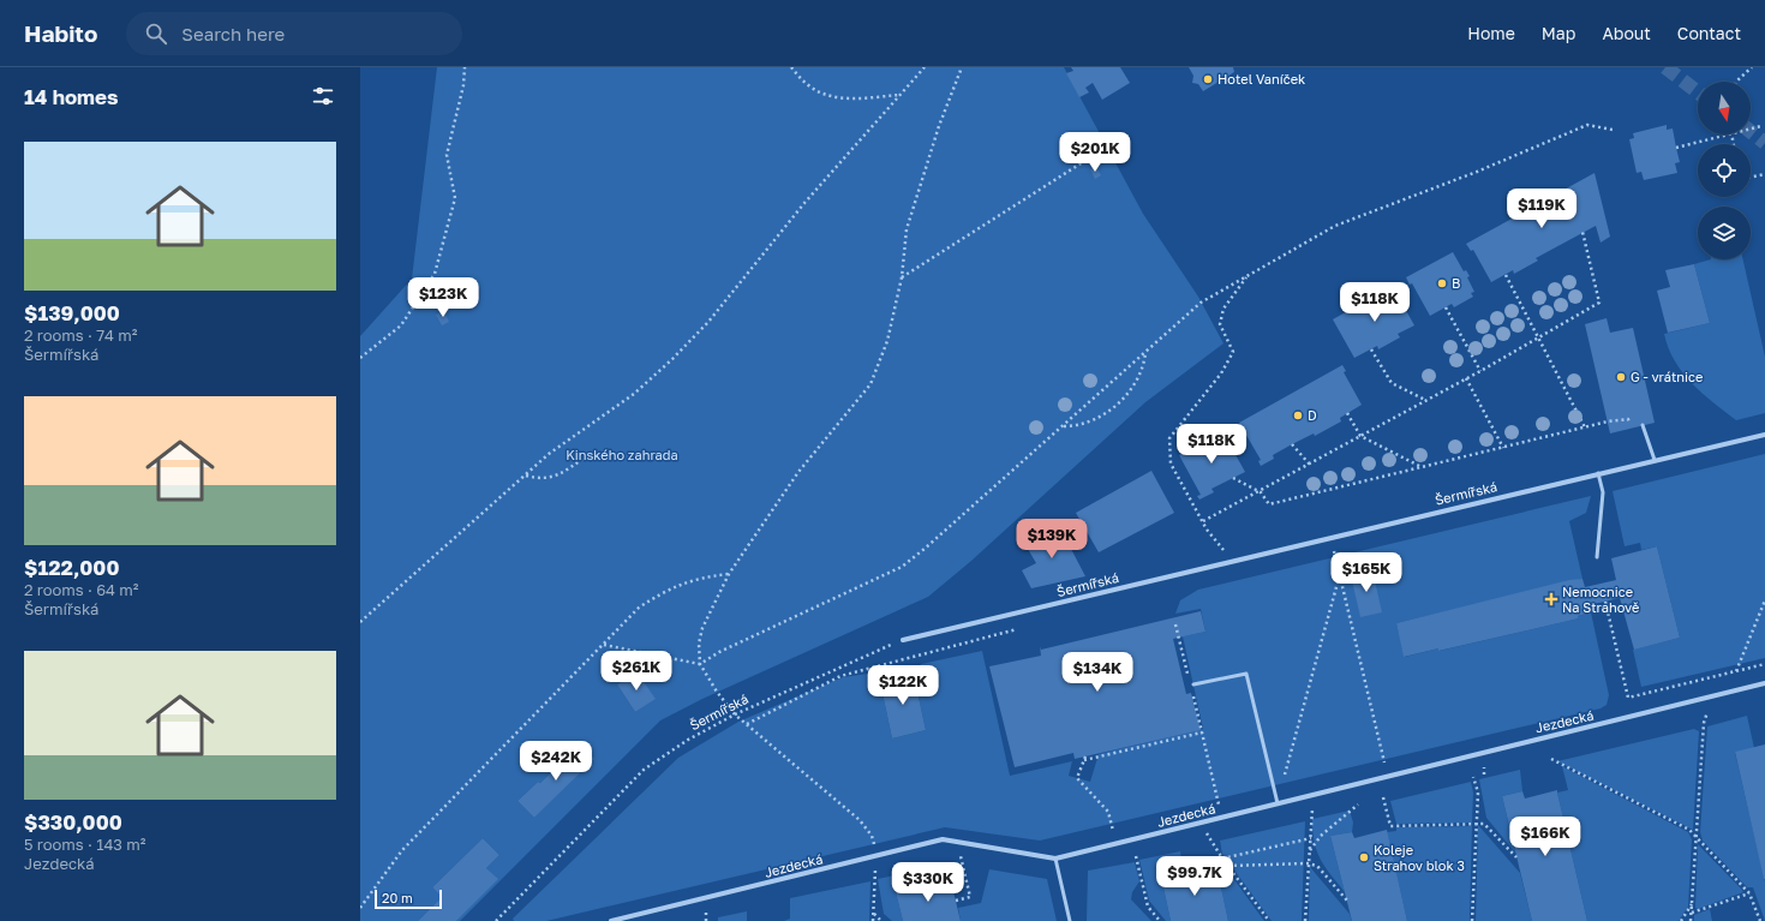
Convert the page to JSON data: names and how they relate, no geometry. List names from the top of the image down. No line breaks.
{"streets":{"street":["Šermířská","Jezdecká"]},"parks":["Kinského zahrada"],"places":{"other":["Hotel Vaníček","B","G - vrátnice","D","Koleje Strahov blok 3"],"health":["Nemocnice Na Strahově"]},"scale_bar":"20 m","north":"bottom","page":{"header":"Habito","search":"Search here","nav":["Home","Map","About","Contact"],"heading":"14 homes","list":[{"name":"$139,000","note":"2 rooms · 74 m² · Šermířská"},{"name":"$122,000","note":"2 rooms · 64 m² · Šermířská"},{"name":"$330,000","note":"5 rooms · 143 m² · Jezdecká"}],"price":["$201K","$119K","$123K","$118K","$118K","$139K","$165K","$261K","$134K","$122K","$242K","$166K","$99.7K","$330K"],"scale":"20 m"}}
